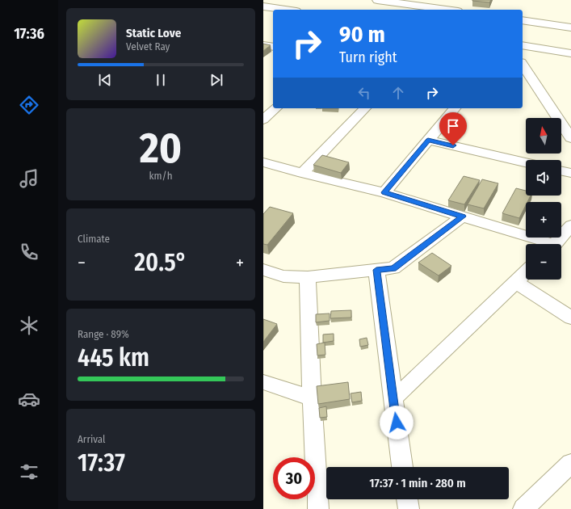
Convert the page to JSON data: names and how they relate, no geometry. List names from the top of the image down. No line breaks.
{"north":"top","page":{"tabs":"17:36","turn":["90 m","Turn right"],"song":["Static Love","Velvet Ray"],"tile":[["20","km/h"],"Climate",["Range · 89%","445 km"],["Arrival","17:37"]],"map_buttons":["+","−"],"heat":["−","20.5°","+"],"limit":"30","trip":"17:37 · 1 min · 280 m"}}
